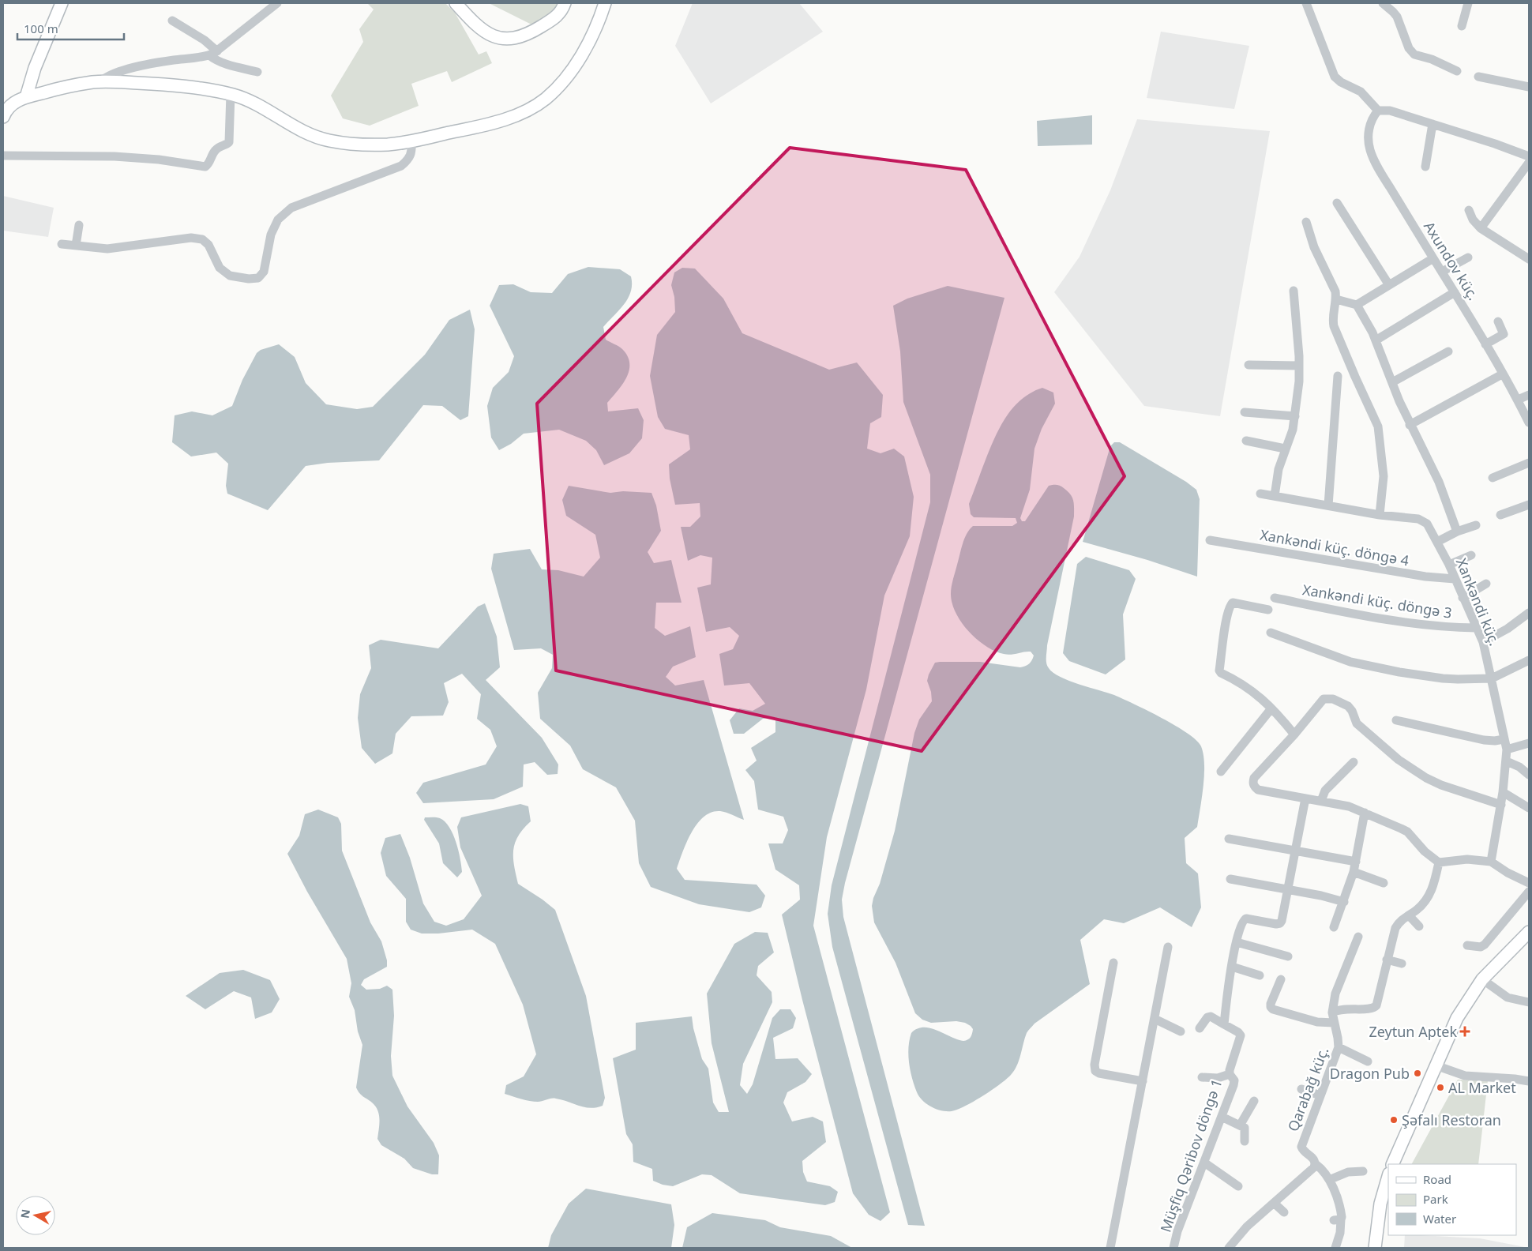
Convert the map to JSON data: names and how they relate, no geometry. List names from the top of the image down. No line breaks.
{"streets":{"street":["Axundov küç.","Xankəndi küç. döngə 4","Xankəndi küç. döngə 3","Xankəndi küç.","Qarabağ küç.","Müşfiq Qəribov döngə 1"]},"crossings":[["Xankəndi küç. döngə 4","Xankəndi küç."],["Xankəndi küç. döngə 3","Xankəndi küç."]],"places":{"health":["Zeytun Aptek"],"other":["Dragon Pub","AL Market","Şəfalı Restoran"]},"legend":["Road","Park","Water"],"scale_bar":"100 m","north":"left"}
